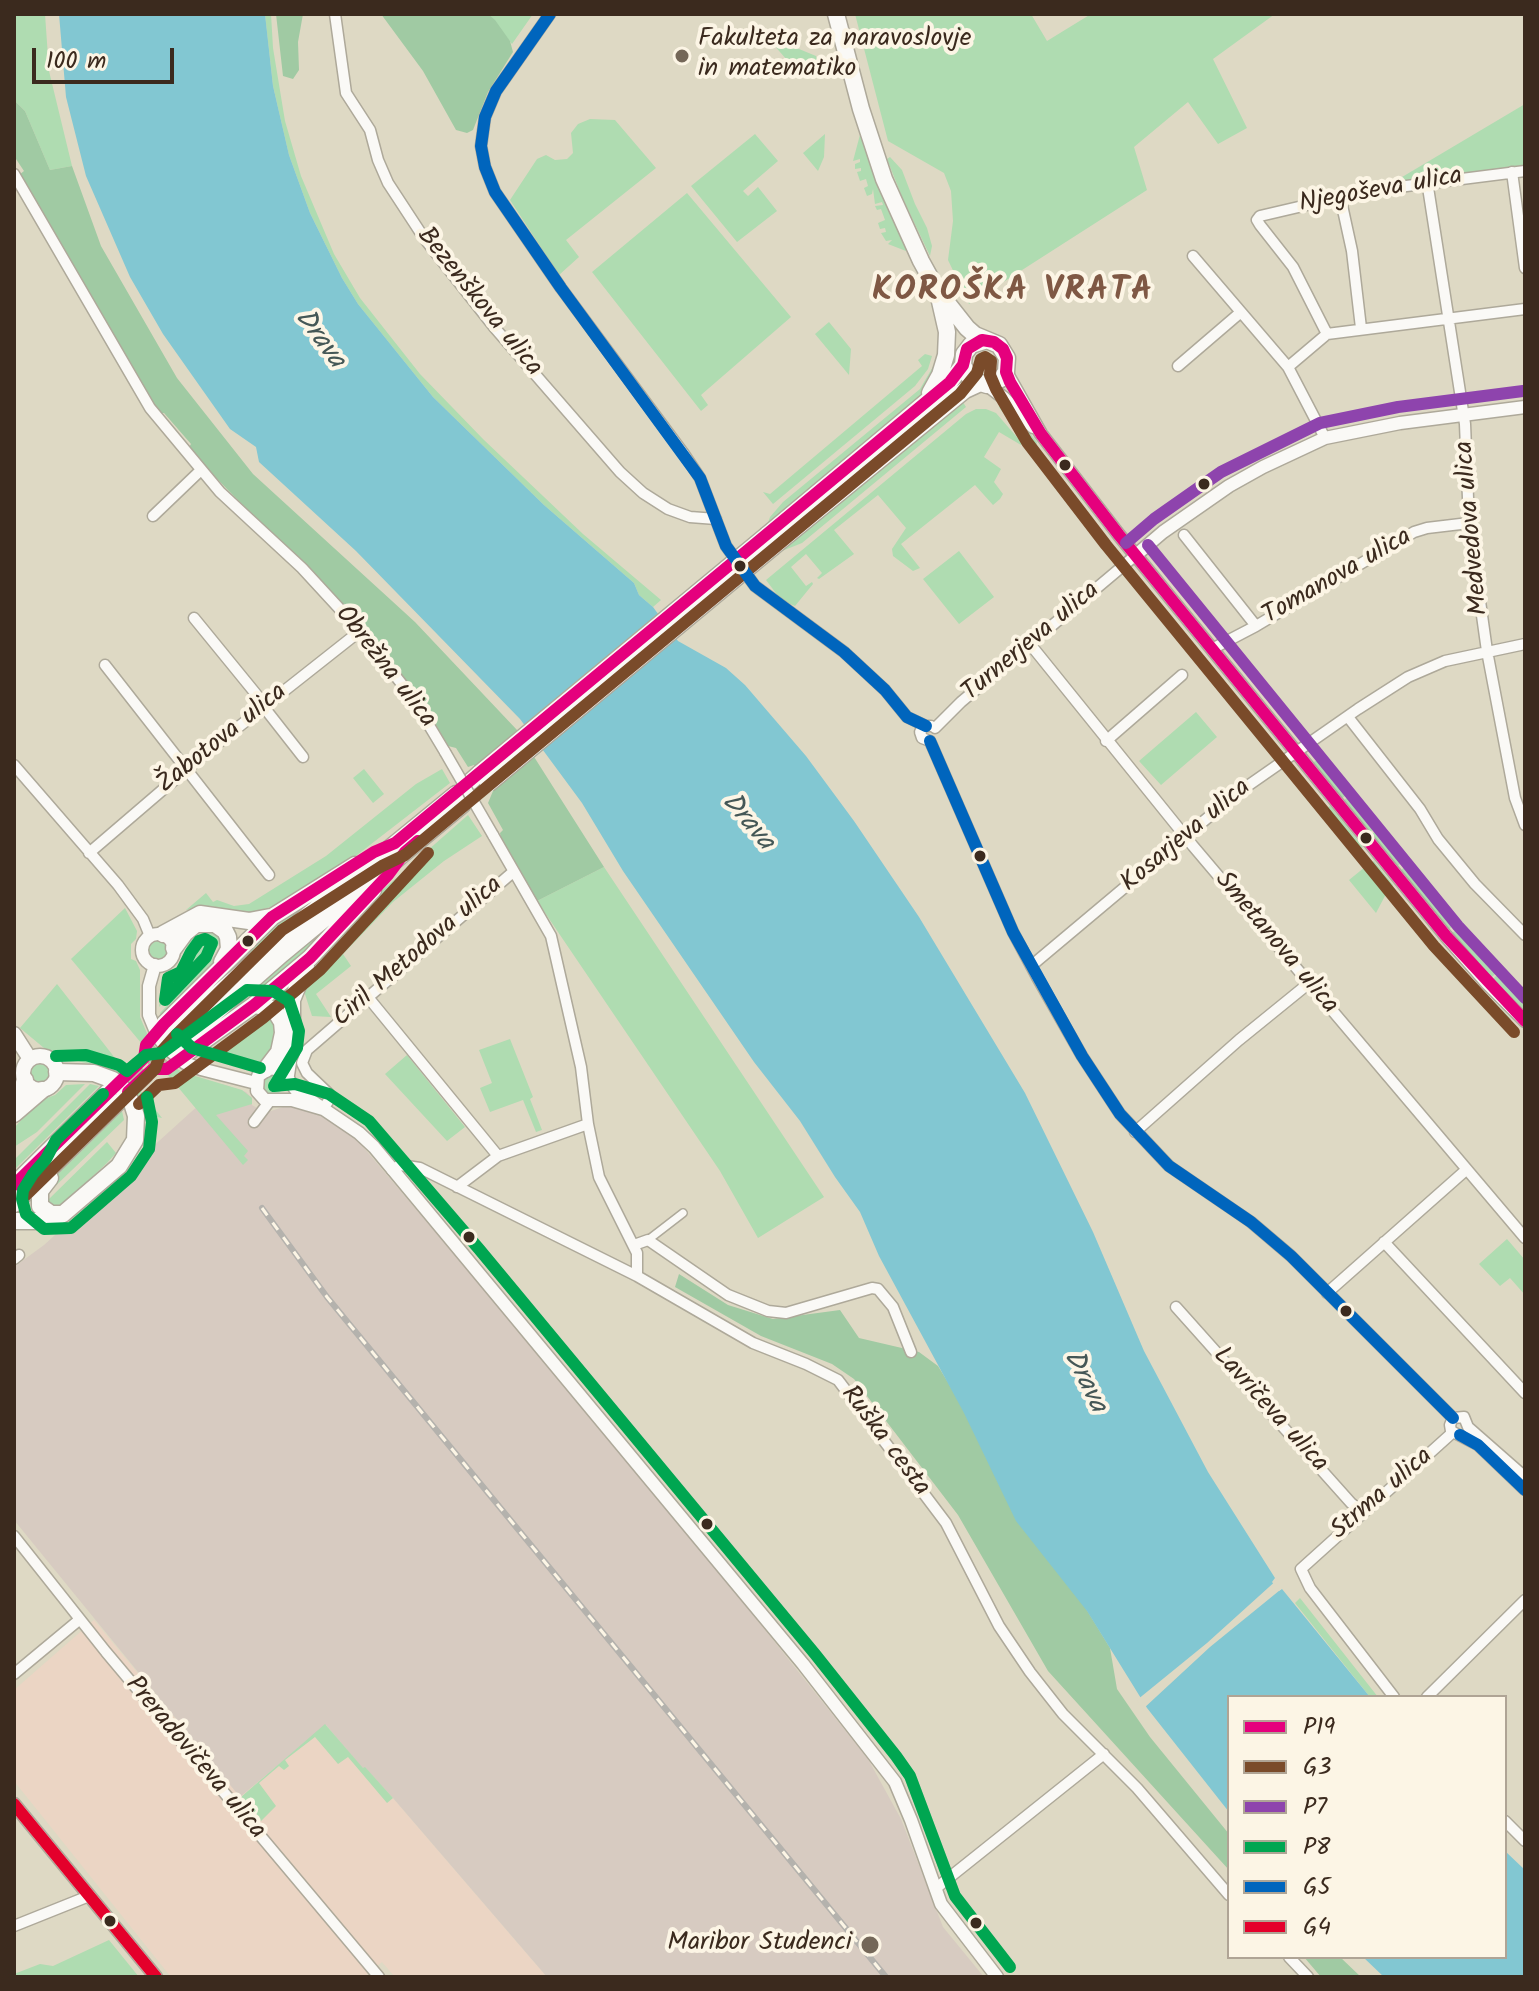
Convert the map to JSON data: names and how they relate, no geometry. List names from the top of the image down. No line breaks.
{"streets":{"street":["Njegoševa ulica","Bezenškova ulica","Medvedova ulica","Tomanova ulica","Turnerjeva ulica","Obrežna ulica","Žabotova ulica","Kosarjeva ulica","Smetanova ulica","Ciril Metodova ulica","Lavričeva ulica","Ruška cesta","Strma ulica","Preradovičeva ulica"]},"crossings":[["Njegoševa ulica","Medvedova ulica"],["Medvedova ulica","Tomanova ulica"],["Medvedova ulica","Turnerjeva ulica"],["Medvedova ulica","Kosarjeva ulica"],["Turnerjeva ulica","Smetanova ulica"],["Obrežna ulica","Žabotova ulica"],["Obrežna ulica","Ciril Metodova ulica"],["Obrežna ulica","Ruška cesta"],["Kosarjeva ulica","Smetanova ulica"],["Lavričeva ulica","Strma ulica"]],"districts":["KOROŠKA VRATA"],"water":["Drava"],"places":["Fakulteta za naravoslovje in matematiko","Maribor Studenci"],"lines":["transit line G5","transit line P19","transit line G3","transit line P7","transit line P8","transit line G4"],"legend":["P19","G3","P7","P8","G5","G4"],"scale_bar":"100 m"}
